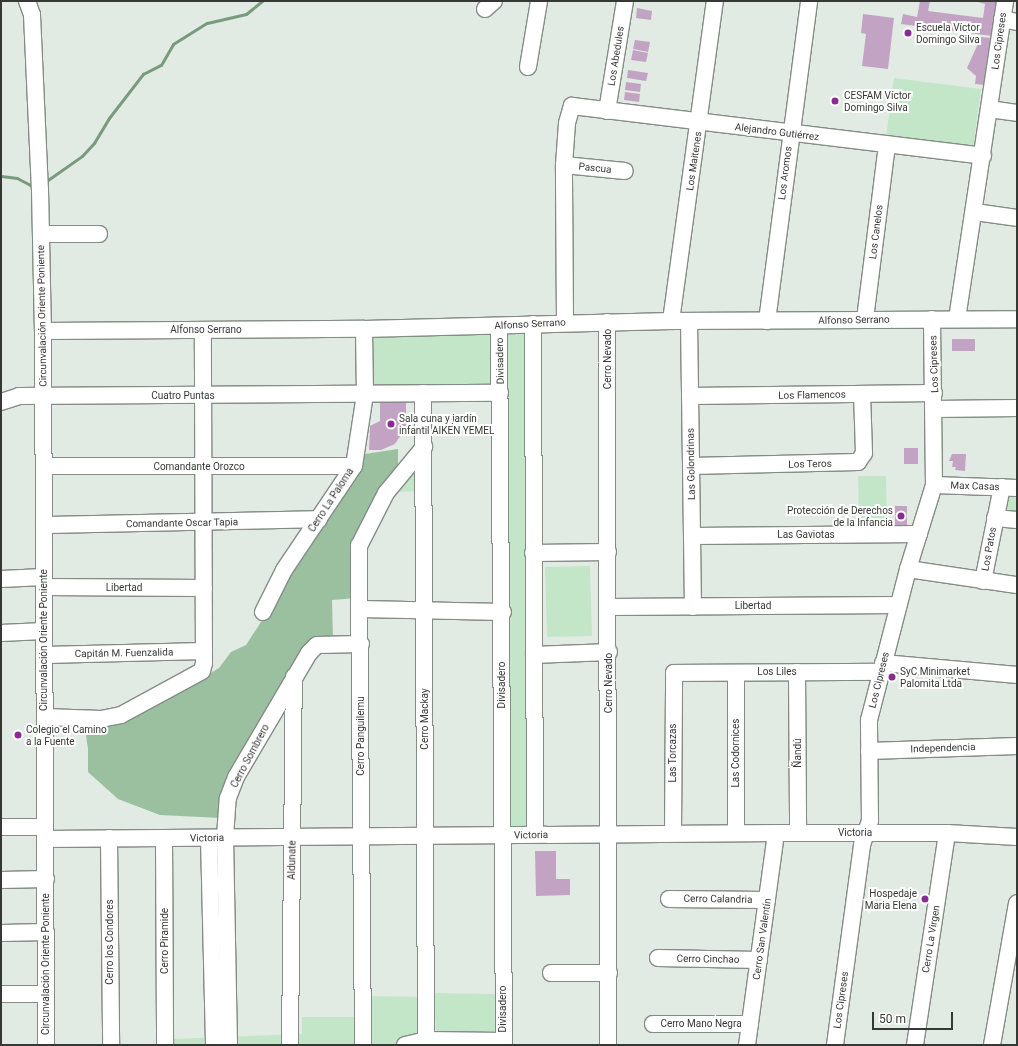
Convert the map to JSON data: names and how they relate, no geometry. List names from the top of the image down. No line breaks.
{"streets":{"street":["Los Cipreses","Los Abedules","Alejandro Gutiérrez","Los Maitenes","Pascua","Los Aromos","Los Canelos","Circunvalación Oriente Poniente","Alfonso Serrano","Cerro Nevado","Divisadero","Los Flamencos","Cuatro Puntas","Las Golondrinas","Los Teros","Comandante Orozco","Max Casas","Cerro La Paloma","Comandante Oscar Tapia","Las Gaviotas","Los Patos","Libertad","Capitán M. Fuenzalida","Los Liles","Cerro Mackay","Cerro Panguilemu","Independencia","Las Torcazas","Las Codornices","Ñandú","Cerro Sombrero","Victoria","Aldunate","Cerro Calandria","Cerro San Valentín","Cerro La Virgen","Cerro Piramide","Cerro los Condores","Cerro Cinchao","Cerro Mano Negra"]},"crossings":[["Los Cipreses","Alejandro Gutiérrez"],["Los Cipreses","Alfonso Serrano"],["Los Cipreses","Los Flamencos"],["Los Cipreses","Max Casas"],["Los Cipreses","Las Gaviotas"],["Los Cipreses","Libertad"],["Los Cipreses","Los Liles"],["Los Cipreses","Independencia"],["Los Cipreses","Victoria"],["Los Abedules","Alejandro Gutiérrez"],["Alejandro Gutiérrez","Los Maitenes"],["Alejandro Gutiérrez","Pascua"],["Alejandro Gutiérrez","Los Aromos"],["Alejandro Gutiérrez","Los Canelos"],["Los Maitenes","Alfonso Serrano"],["Los Aromos","Alfonso Serrano"],["Los Canelos","Alfonso Serrano"],["Circunvalación Oriente Poniente","Alfonso Serrano"],["Circunvalación Oriente Poniente","Cuatro Puntas"],["Circunvalación Oriente Poniente","Comandante Orozco"],["Circunvalación Oriente Poniente","Comandante Oscar Tapia"],["Circunvalación Oriente Poniente","Libertad"],["Circunvalación Oriente Poniente","Capitán M. Fuenzalida"],["Circunvalación Oriente Poniente","Victoria"],["Alfonso Serrano","Cerro Nevado"],["Alfonso Serrano","Divisadero"],["Alfonso Serrano","Las Golondrinas"],["Alfonso Serrano","Cerro La Paloma"],["Cerro Nevado","Libertad"],["Cerro Nevado","Victoria"],["Divisadero","Cuatro Puntas"],["Divisadero","Victoria"],["Los Flamencos","Las Golondrinas"],["Los Flamencos","Los Teros"],["Cuatro Puntas","Cerro La Paloma"],["Cuatro Puntas","Cerro Mackay"],["Las Golondrinas","Los Teros"],["Las Golondrinas","Las Gaviotas"],["Las Golondrinas","Libertad"],["Comandante Orozco","Cerro La Paloma"],["Max Casas","Los Patos"],["Cerro La Paloma","Comandante Oscar Tapia"],["Los Liles","Las Torcazas"],["Los Liles","Las Codornices"],["Los Liles","Ñandú"],["Cerro Mackay","Cerro Panguilemu"],["Cerro Mackay","Victoria"],["Cerro Panguilemu","Cerro Sombrero"],["Cerro Panguilemu","Victoria"],["Las Torcazas","Victoria"],["Las Codornices","Victoria"],["Ñandú","Victoria"],["Cerro Sombrero","Victoria"],["Cerro Sombrero","Aldunate"],["Victoria","Aldunate"],["Victoria","Cerro San Valentín"],["Victoria","Cerro La Virgen"],["Victoria","Cerro Piramide"],["Victoria","Cerro los Condores"],["Cerro Calandria","Cerro San Valentín"],["Cerro San Valentín","Cerro Cinchao"],["Cerro San Valentín","Cerro Mano Negra"]],"places":["Escuela Víctor Domingo Silva","CESFAM Víctor Domingo Silva","Sala cuna y jardín infantil AIKEN YEMEL","Protección de Derechos de la Infancia","SyC Minimarket Palomita Ltda","Colegio el Camino a la Fuente","Hospedaje Maria Elena"],"scale_bar":"50 m"}
